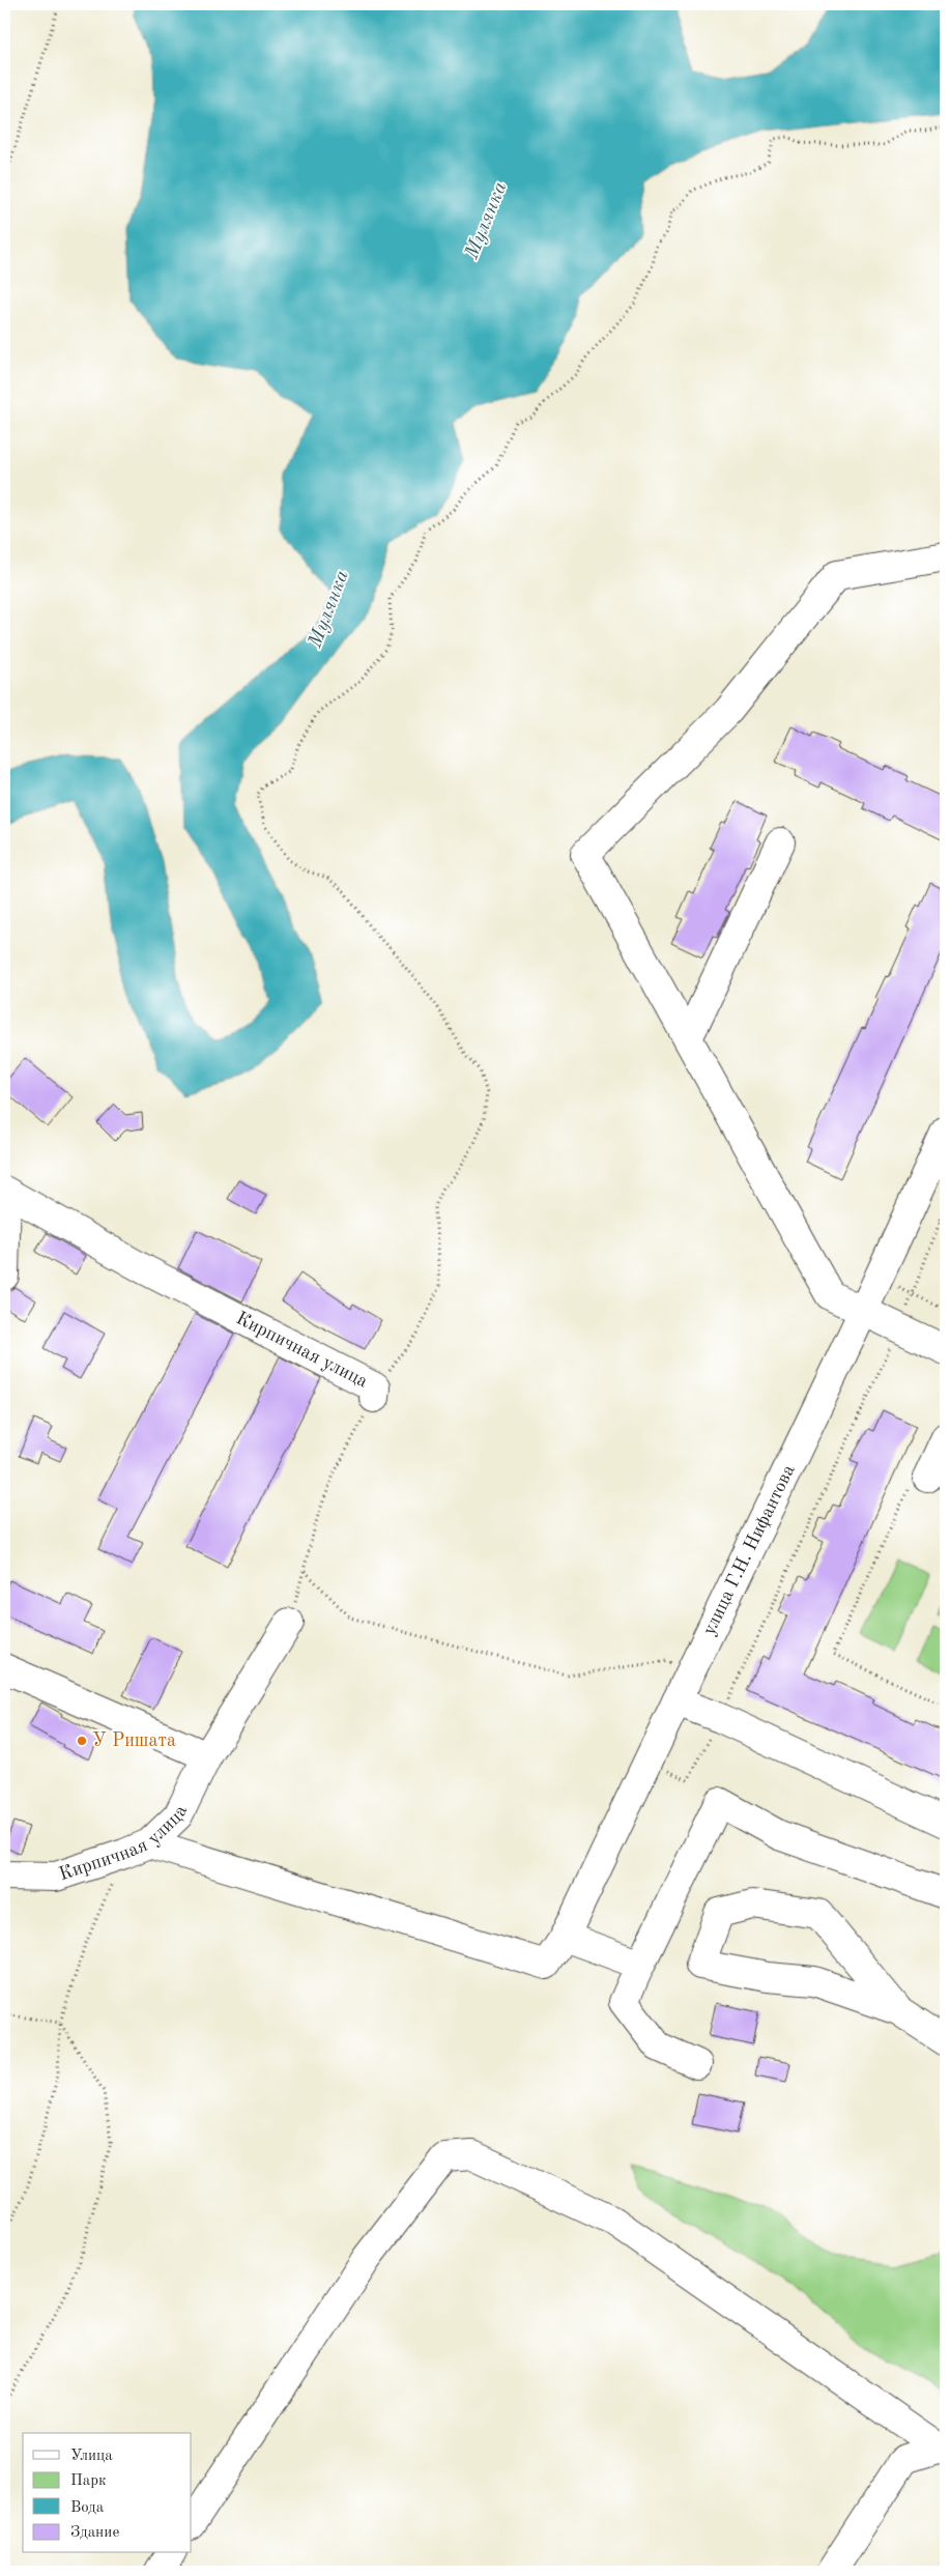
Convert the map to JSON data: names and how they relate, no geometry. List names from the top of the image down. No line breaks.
{"streets":{"street":["Кирпичная улица","улица Г.Н. Нифантова"]},"crossings":[["Кирпичная улица","улица Г.Н. Нифантова"]],"water":["Мулянка"],"places":["У Ришата"],"legend":["Улица","Парк","Вода","Здание"]}
